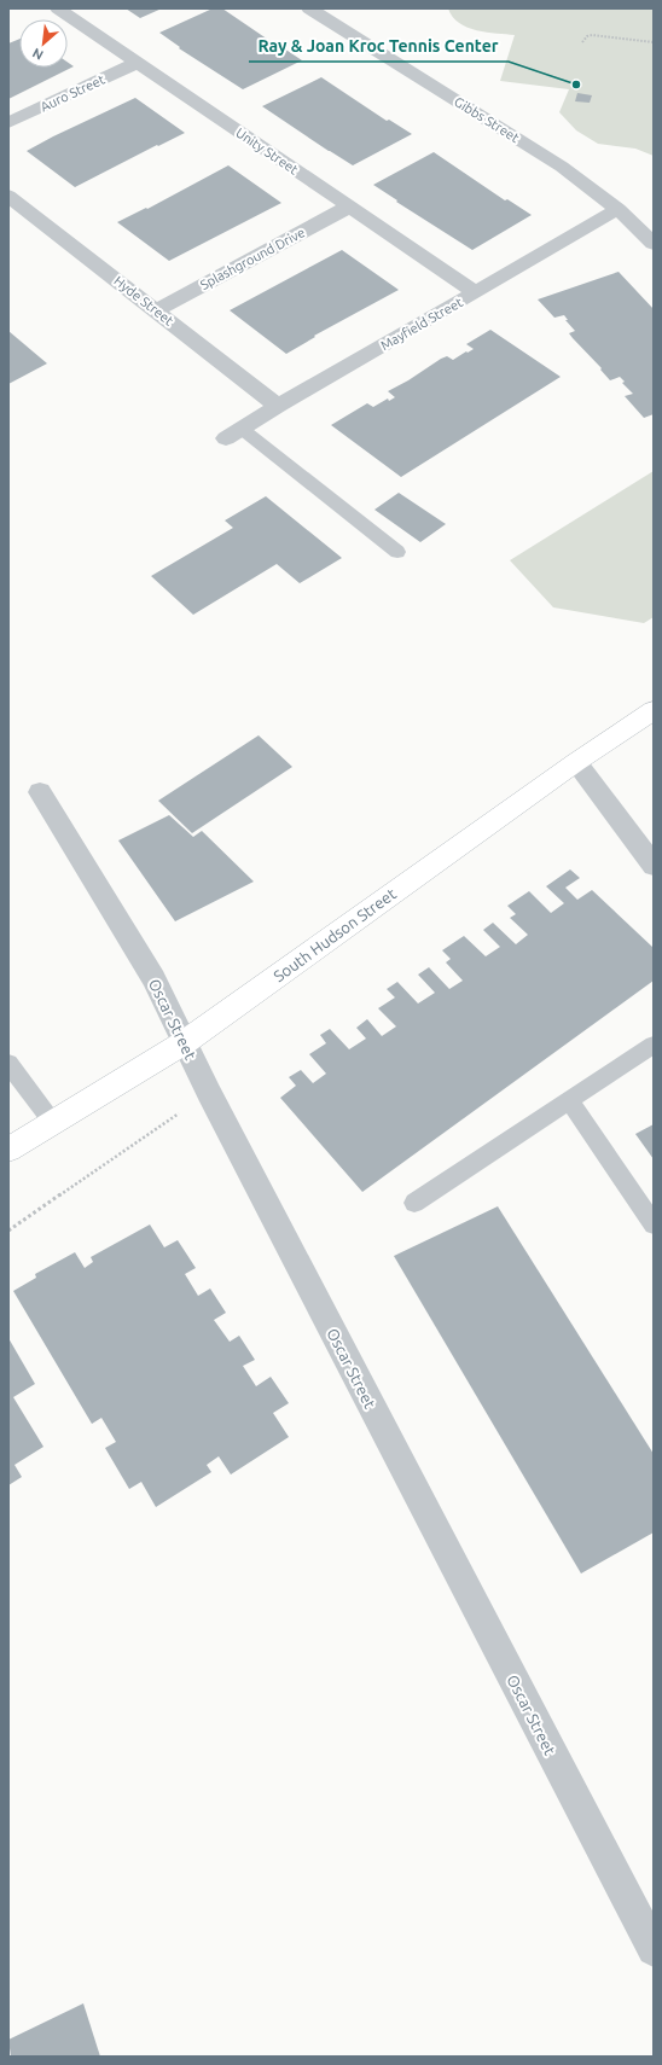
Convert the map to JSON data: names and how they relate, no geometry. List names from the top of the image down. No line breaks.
{"streets":{"street":["Auro Street","Gibbs Street","Unity Street","Splashground Drive","Hyde Street","Mayfield Street","South Hudson Street","Oscar Street"]},"crossings":[["Auro Street","Unity Street"],["Gibbs Street","Mayfield Street"],["Unity Street","Splashground Drive"],["Unity Street","Mayfield Street"],["Splashground Drive","Hyde Street"],["Hyde Street","Mayfield Street"],["South Hudson Street","Oscar Street"]],"places":["Ray & Joan Kroc Tennis Center"],"north":"bottom left"}
